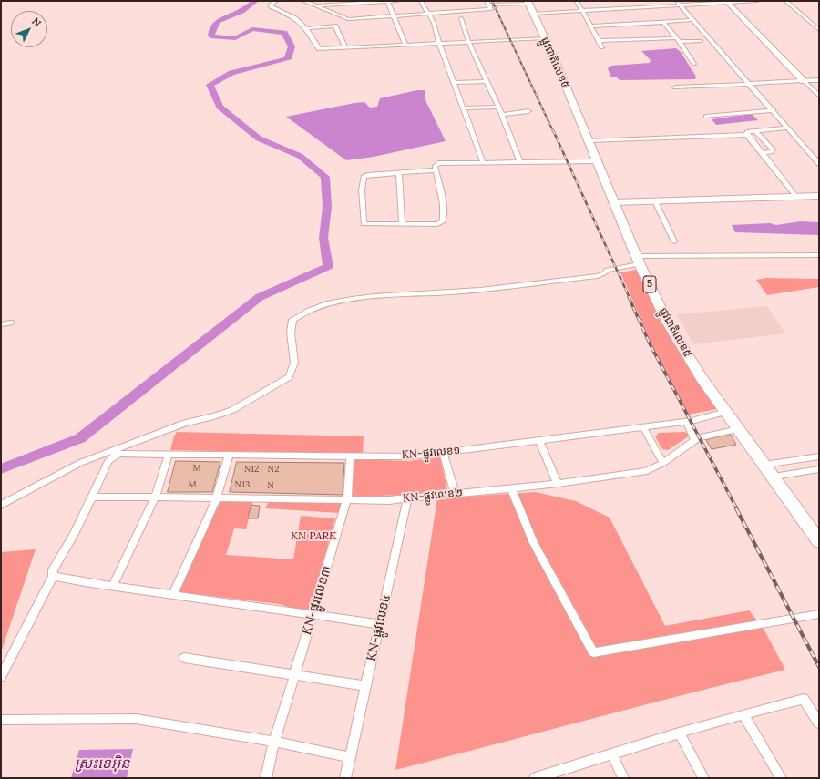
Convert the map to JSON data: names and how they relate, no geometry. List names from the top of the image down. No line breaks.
{"streets":{"highway":["ផ្លូវជាតិលេខ៥","5"],"street":["KN-ផ្លូវលេខ១","KN-ផ្លូវលេខ២","KN-ផ្លូវលេខ៣","KN-ផ្លូវលេខ៤"]},"crossings":[["ផ្លូវជាតិលេខ៥","KN-ផ្លូវលេខ១"],["KN-ផ្លូវលេខ១","KN-ផ្លូវលេខ២"],["KN-ផ្លូវលេខ១","KN-ផ្លូវលេខ៣"],["KN-ផ្លូវលេខ២","KN-ផ្លូវលេខ៣"],["KN-ផ្លូវលេខ២","KN-ផ្លូវលេខ៤"]],"water":["ស្រះខេអ៊ិន"],"parks":["KN PARK"],"house_numbers":["M","N12","N2","M","N13","N"],"north":"top right"}
